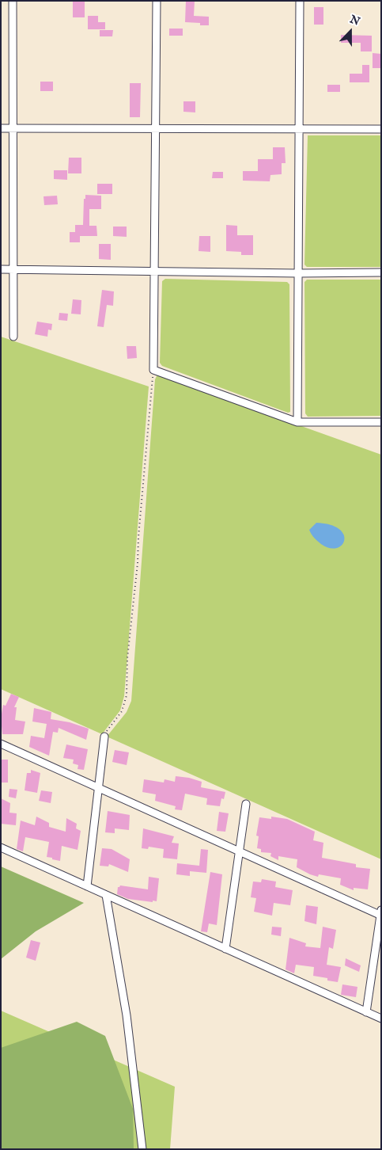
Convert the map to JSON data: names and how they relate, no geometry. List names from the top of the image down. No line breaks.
{"north":"top"}
